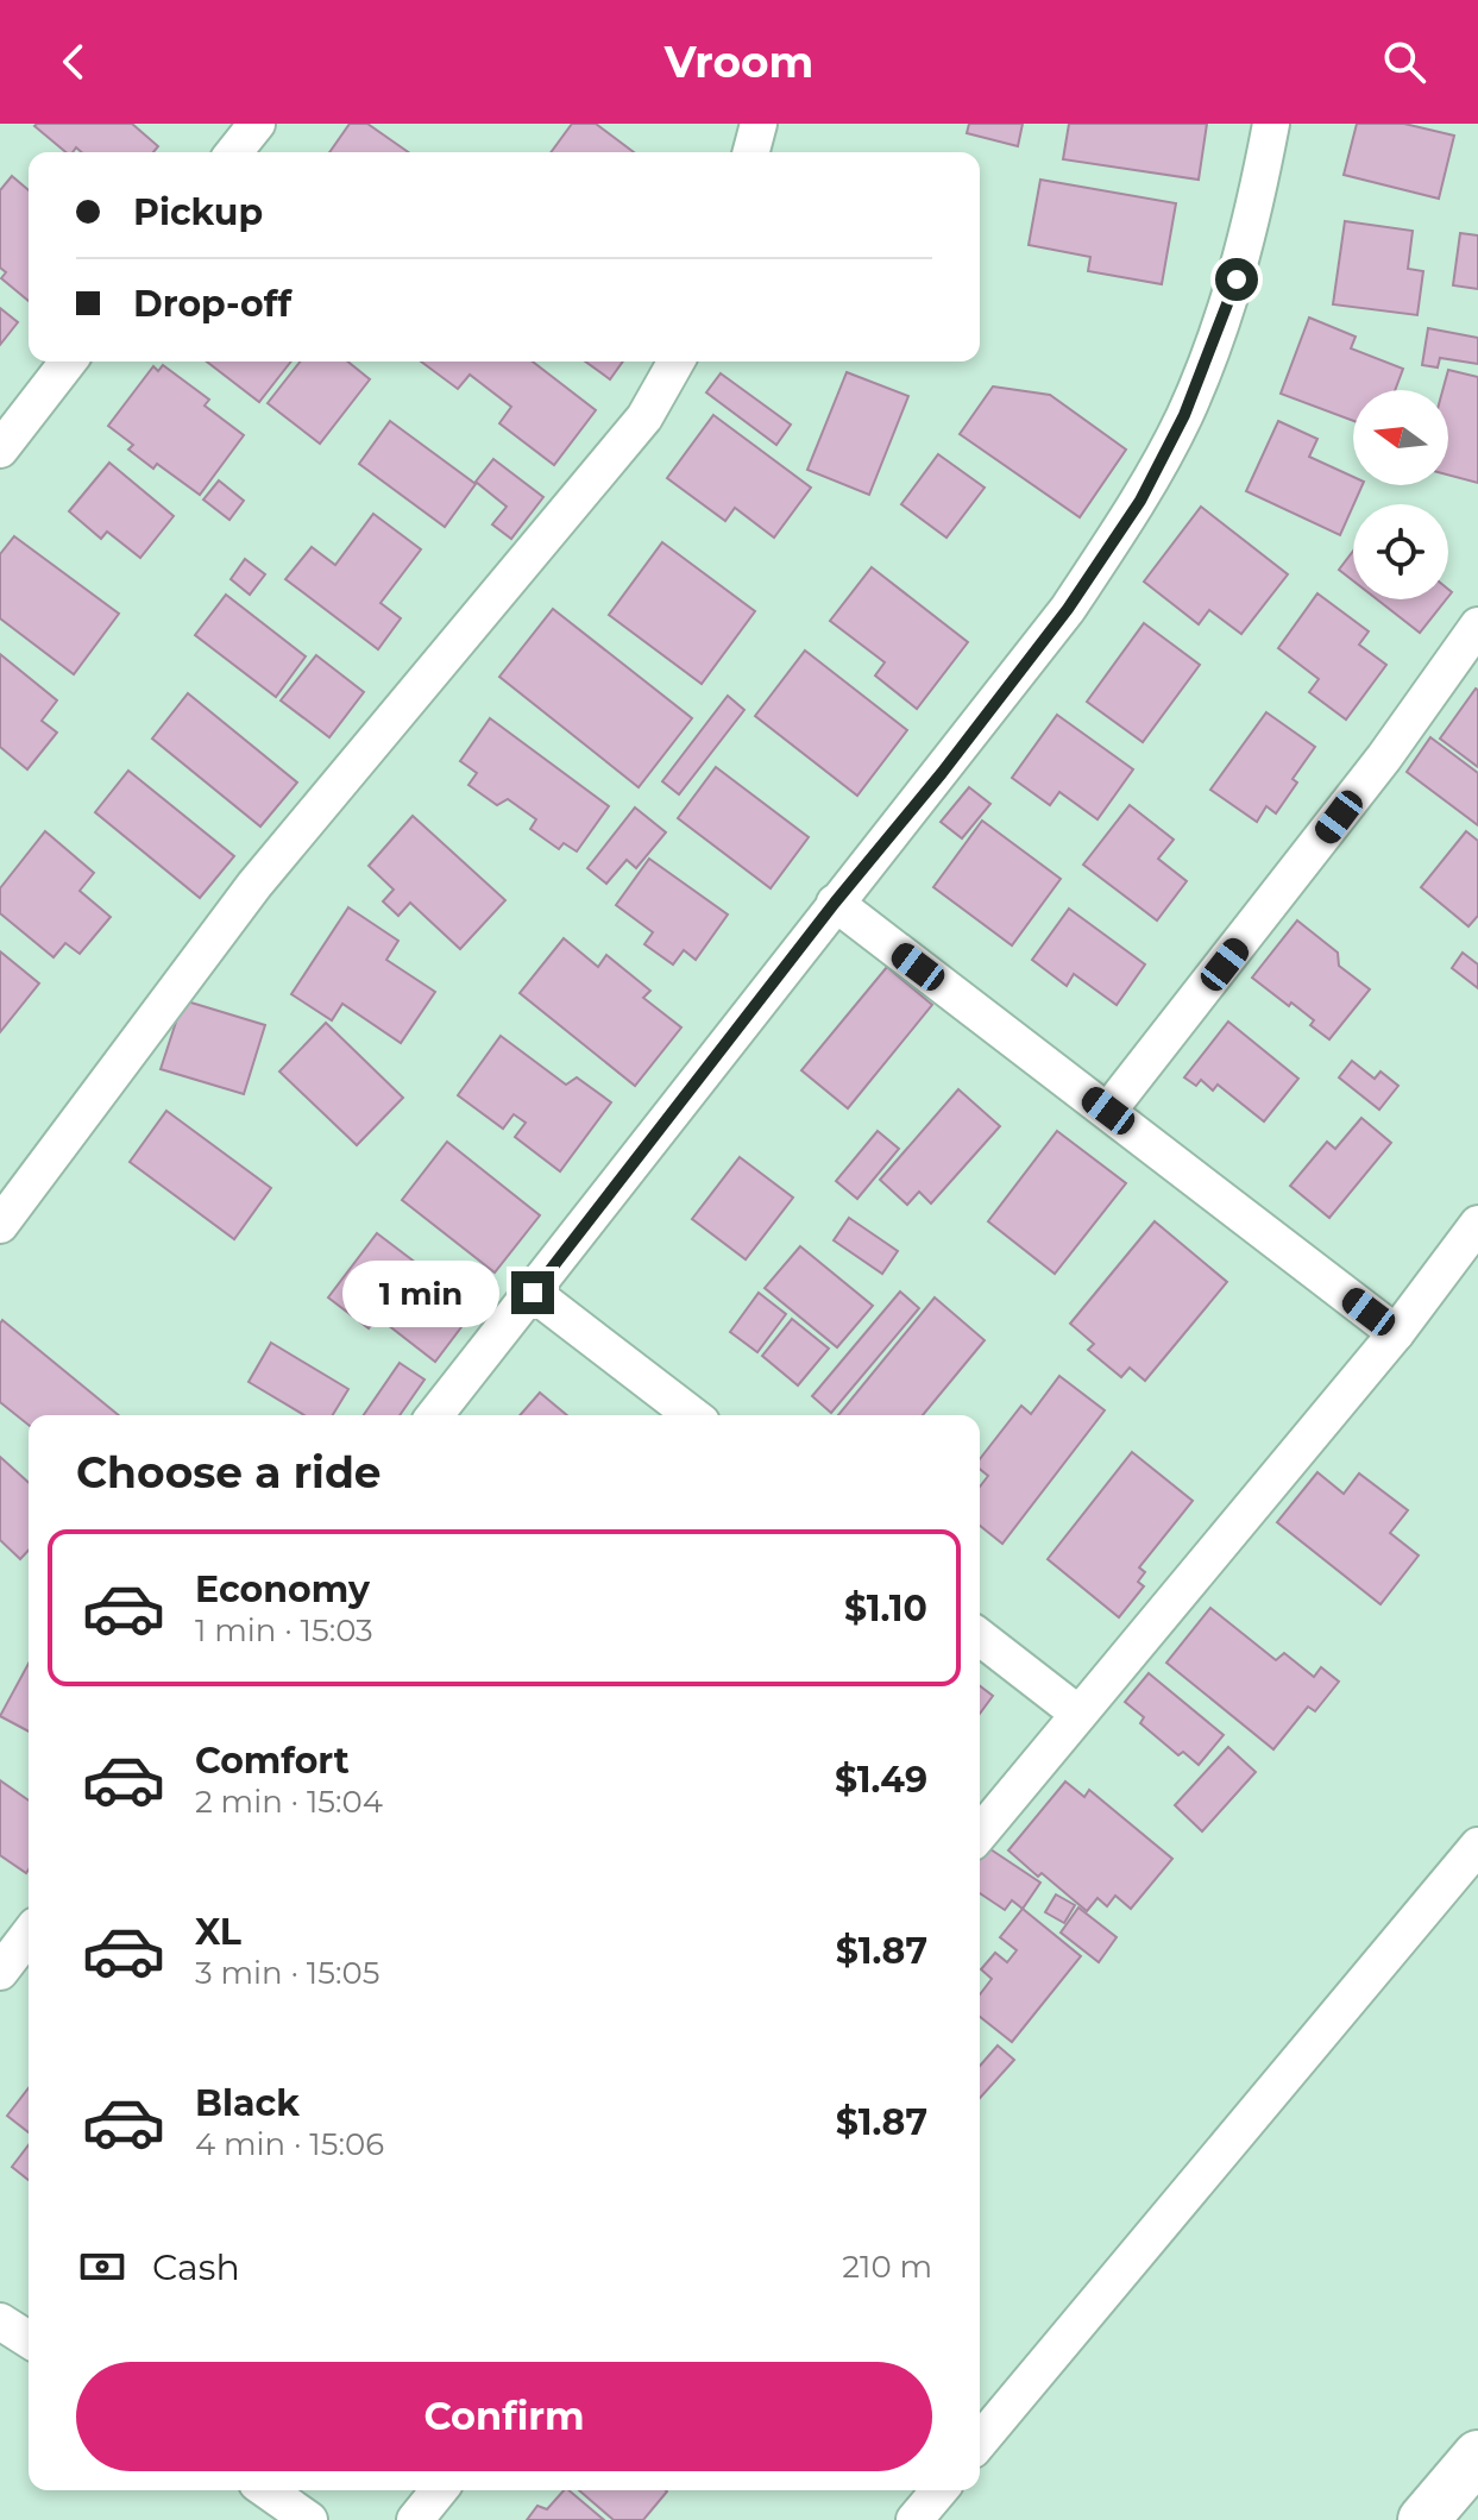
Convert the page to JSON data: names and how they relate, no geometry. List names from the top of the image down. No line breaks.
{"north":"left","page":{"header":"Vroom","banner":["Pickup","Drop-off"],"bubble":"1 min","heading":"Choose a ride","list":[{"name":"Economy","note":"1 min · 15:03","value":"$1.10"},{"name":"Comfort","note":"2 min · 15:04","value":"$1.49"},{"name":"XL","note":"3 min · 15:05","value":"$1.87"},{"name":"Black","note":"4 min · 15:06","value":"$1.87"}],"pay":["Cash","210 m"],"buttons":"Confirm"}}
